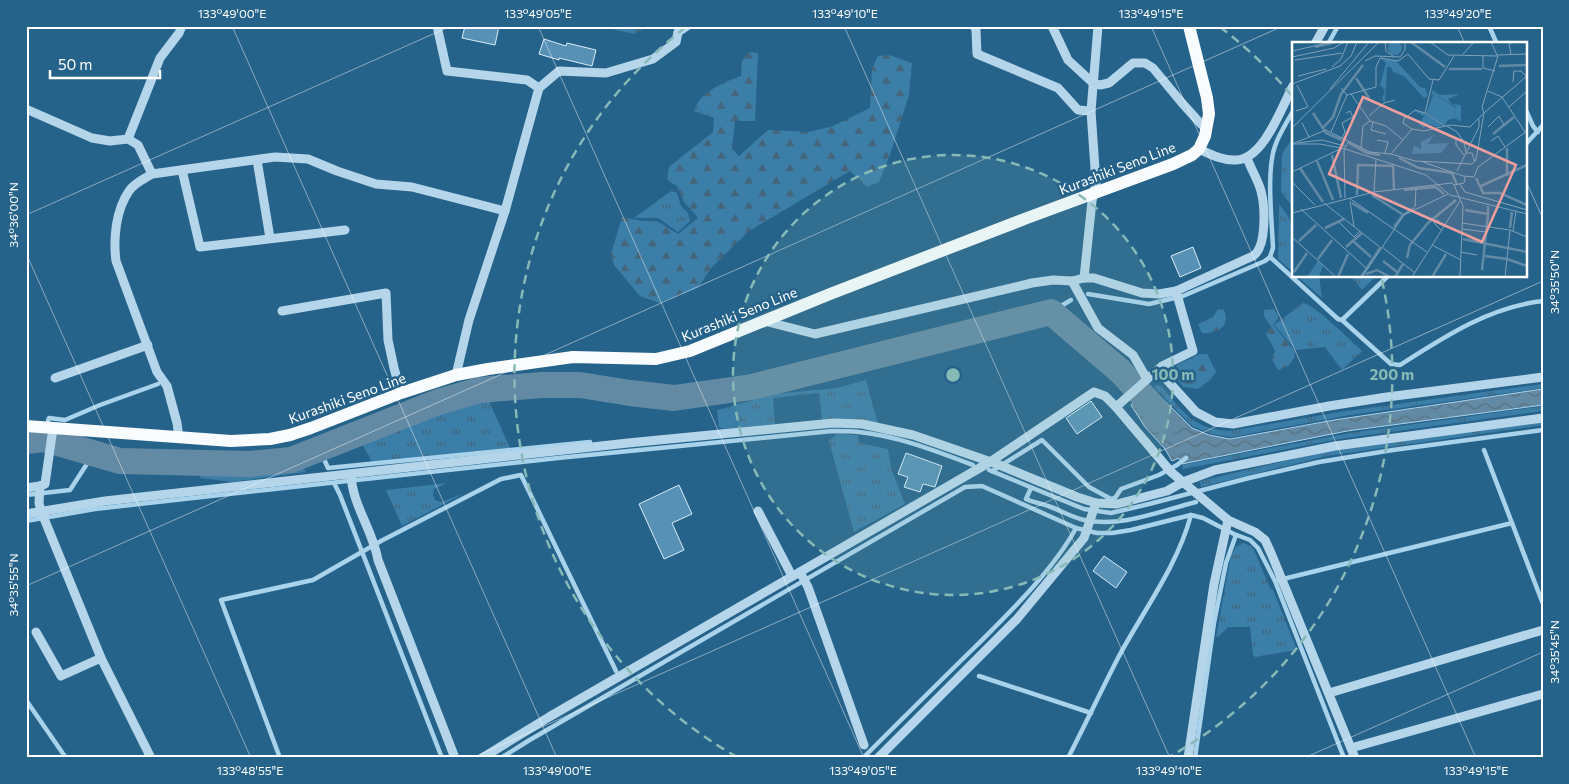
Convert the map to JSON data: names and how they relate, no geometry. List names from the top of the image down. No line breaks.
{"streets":{"main road":["Kurashiki Seno Line"]},"scale_bar":"50 m","coordinates":["133°49'00\"E","133°49'05\"E","133°49'10\"E","133°49'15\"E","133°49'20\"E","34°36'00\"N","34°35'50\"N","34°35'55\"N","34°35'45\"N","133°48'55\"E"],"rings":["100 m","200 m"]}
